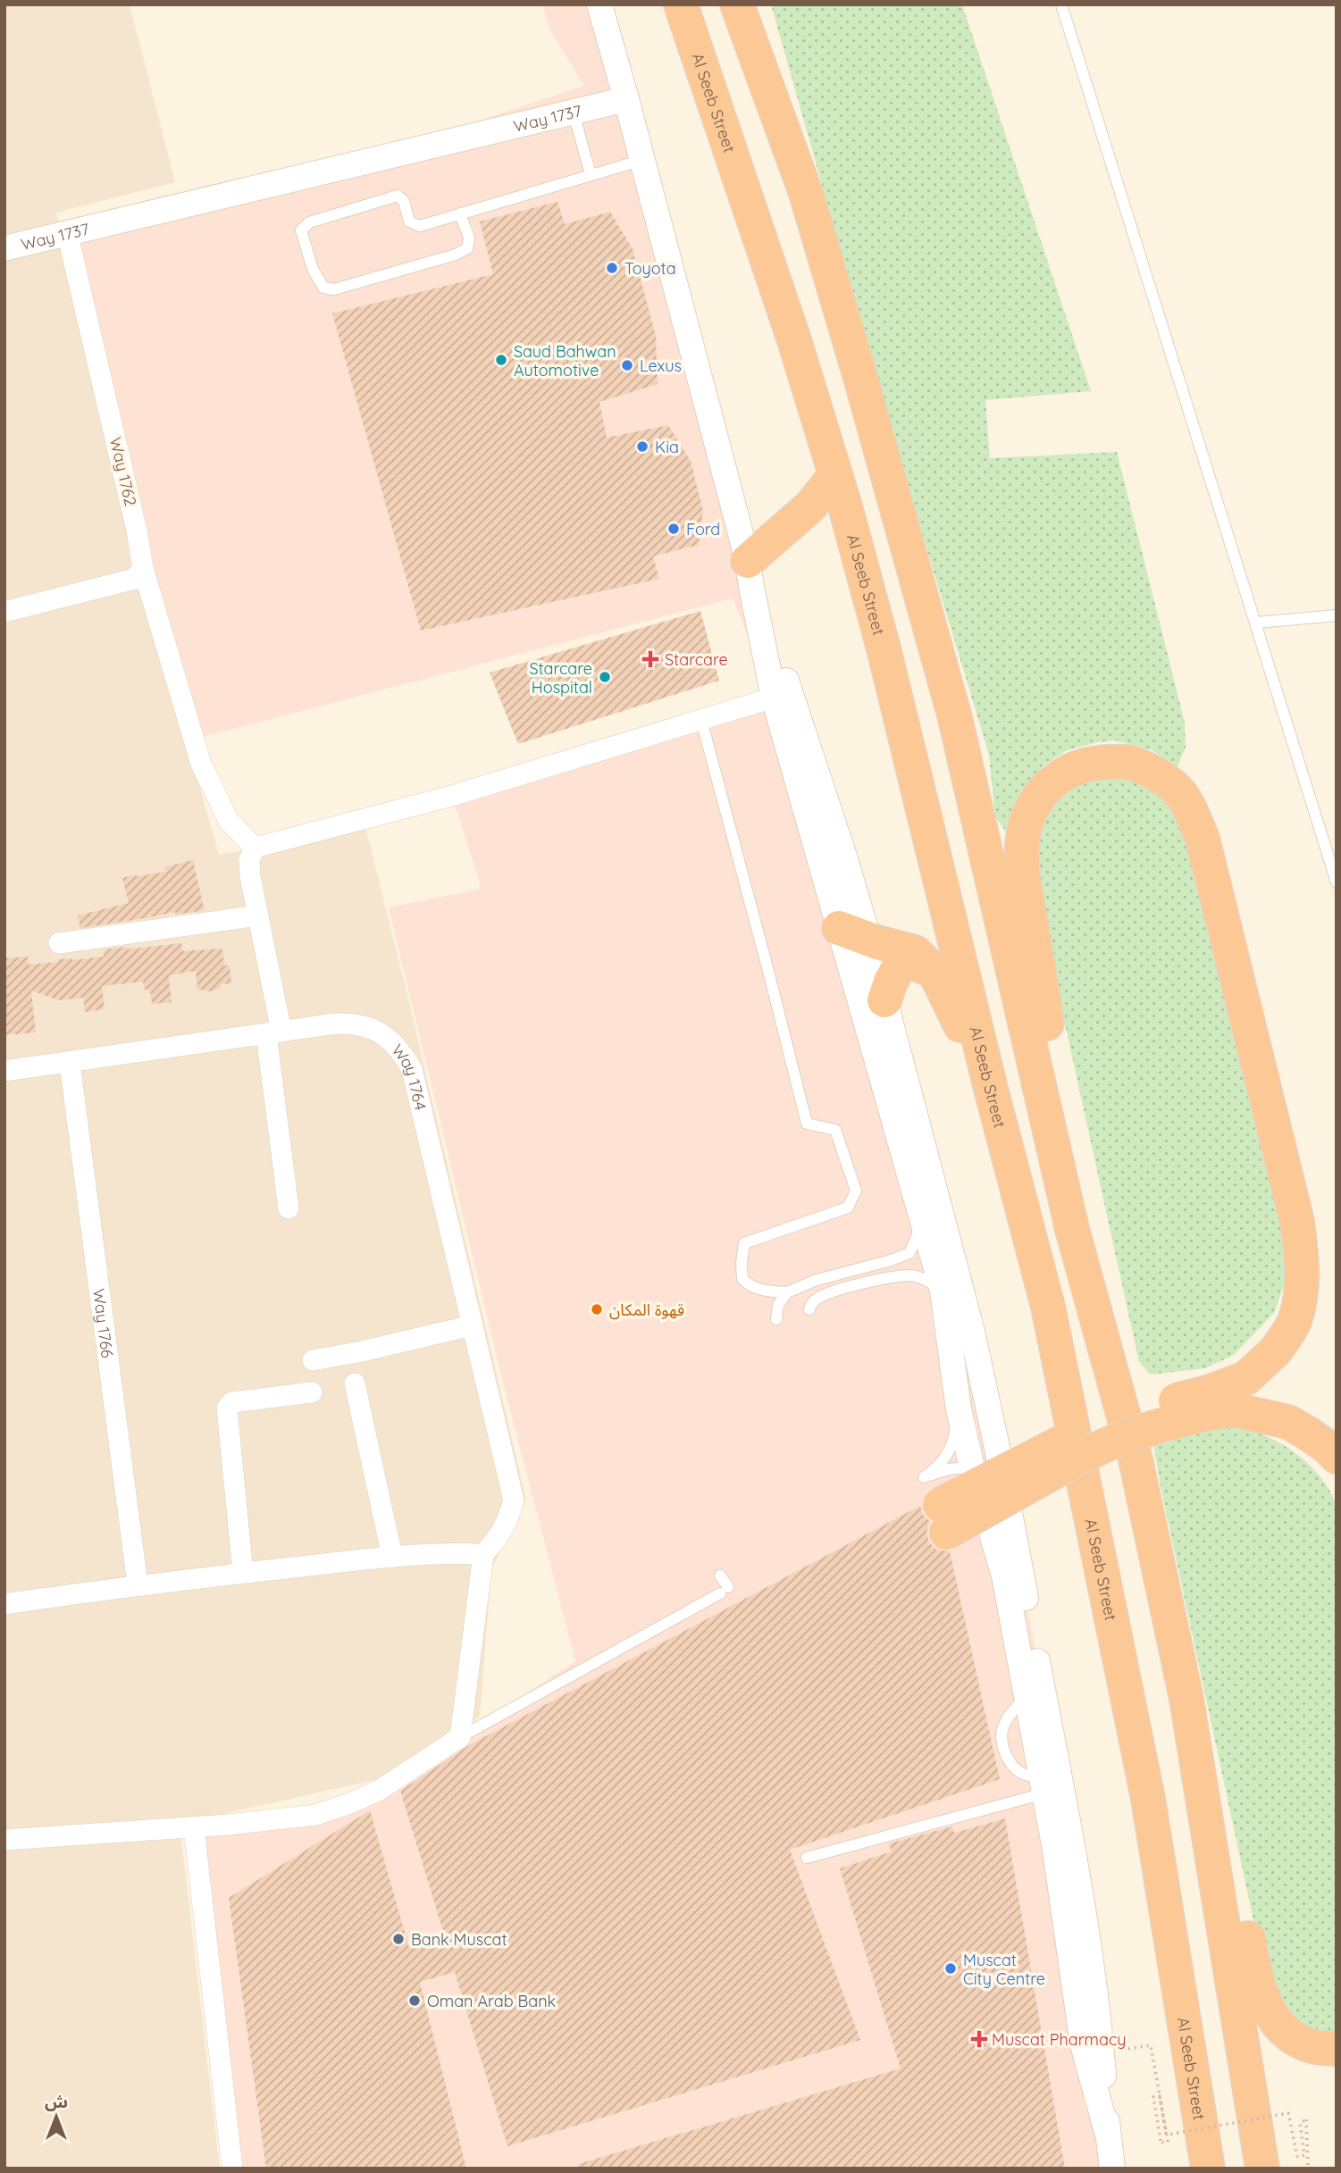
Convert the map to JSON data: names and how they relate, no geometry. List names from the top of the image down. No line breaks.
{"streets":{"highway":["Al Seeb Street"],"street":["Way 1737","Way 1762","Way 1764","Way 1766"]},"crossings":[["Way 1737","Way 1762"],["Way 1764","Way 1766"]],"places":{"other":["Toyota","Saud Bahwan Automotive","Lexus","Kia","Ford","Starcare Hospital","قهوة المكان","Bank Muscat","Muscat City Centre","Oman Arab Bank"],"health":["Starcare","Muscat Pharmacy"]},"north":"top"}
